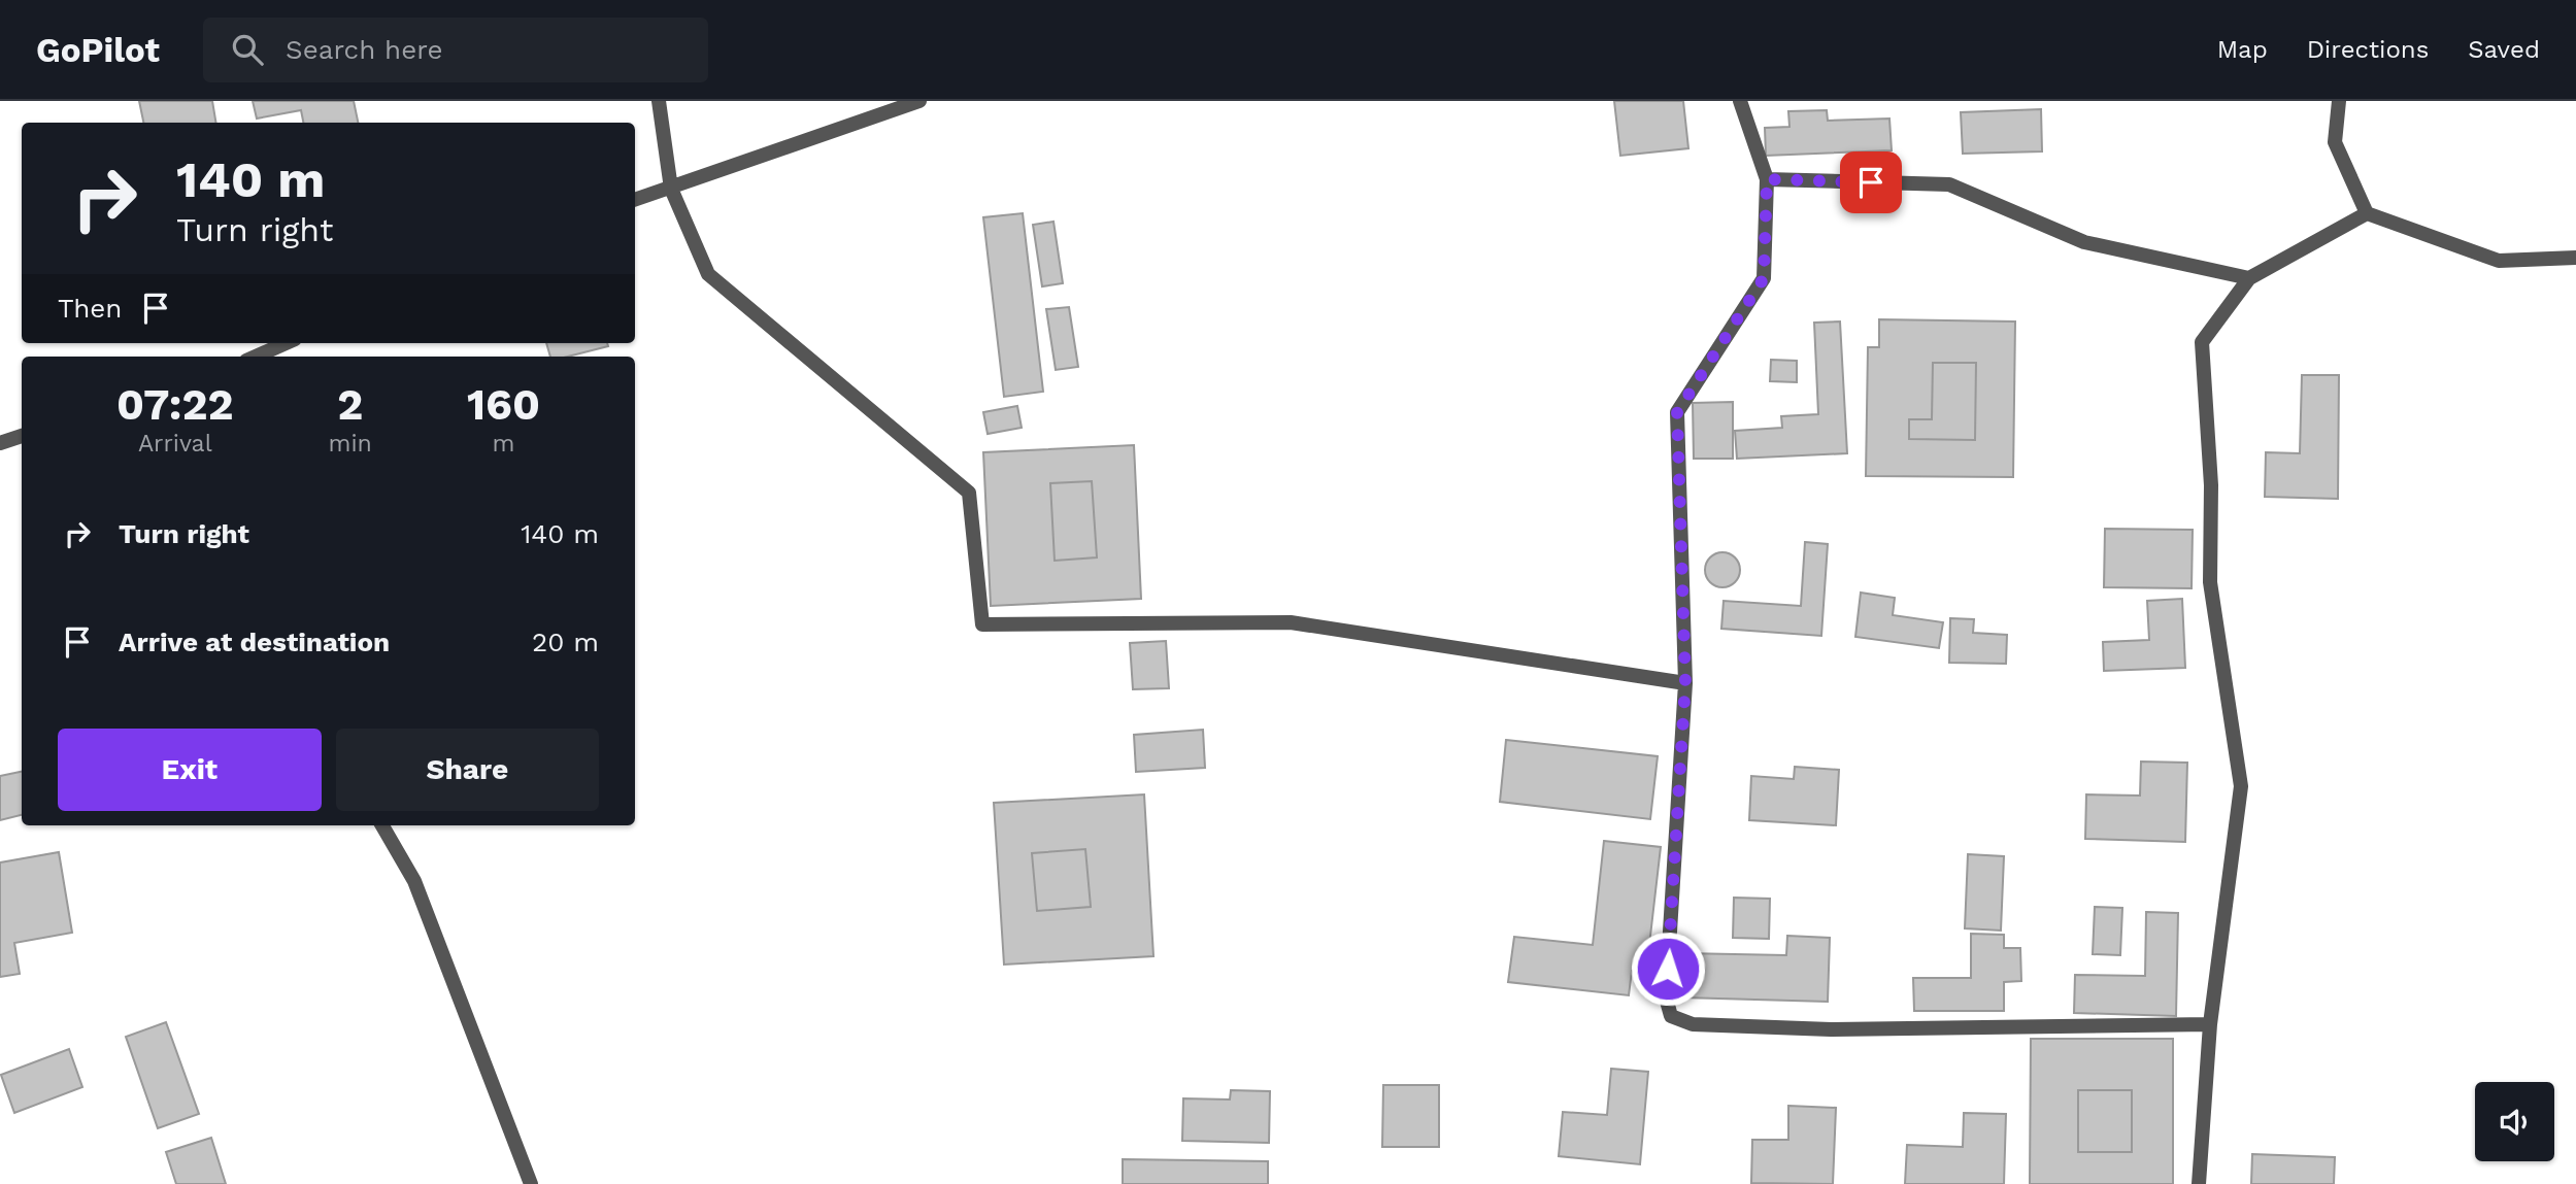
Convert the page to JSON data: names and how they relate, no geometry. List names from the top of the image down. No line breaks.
{"page":{"header":"GoPilot","search":"Search here","nav":["Map","Directions","Saved"],"turn":["140 m","Turn right"],"then":"Then","eta":["07:22","Arrival","2","min","160","m"],"list":[{"name":"Turn right","value":"140 m"},{"name":"Arrive at destination","value":"20 m"}],"buttons":["Exit","Share"]}}
